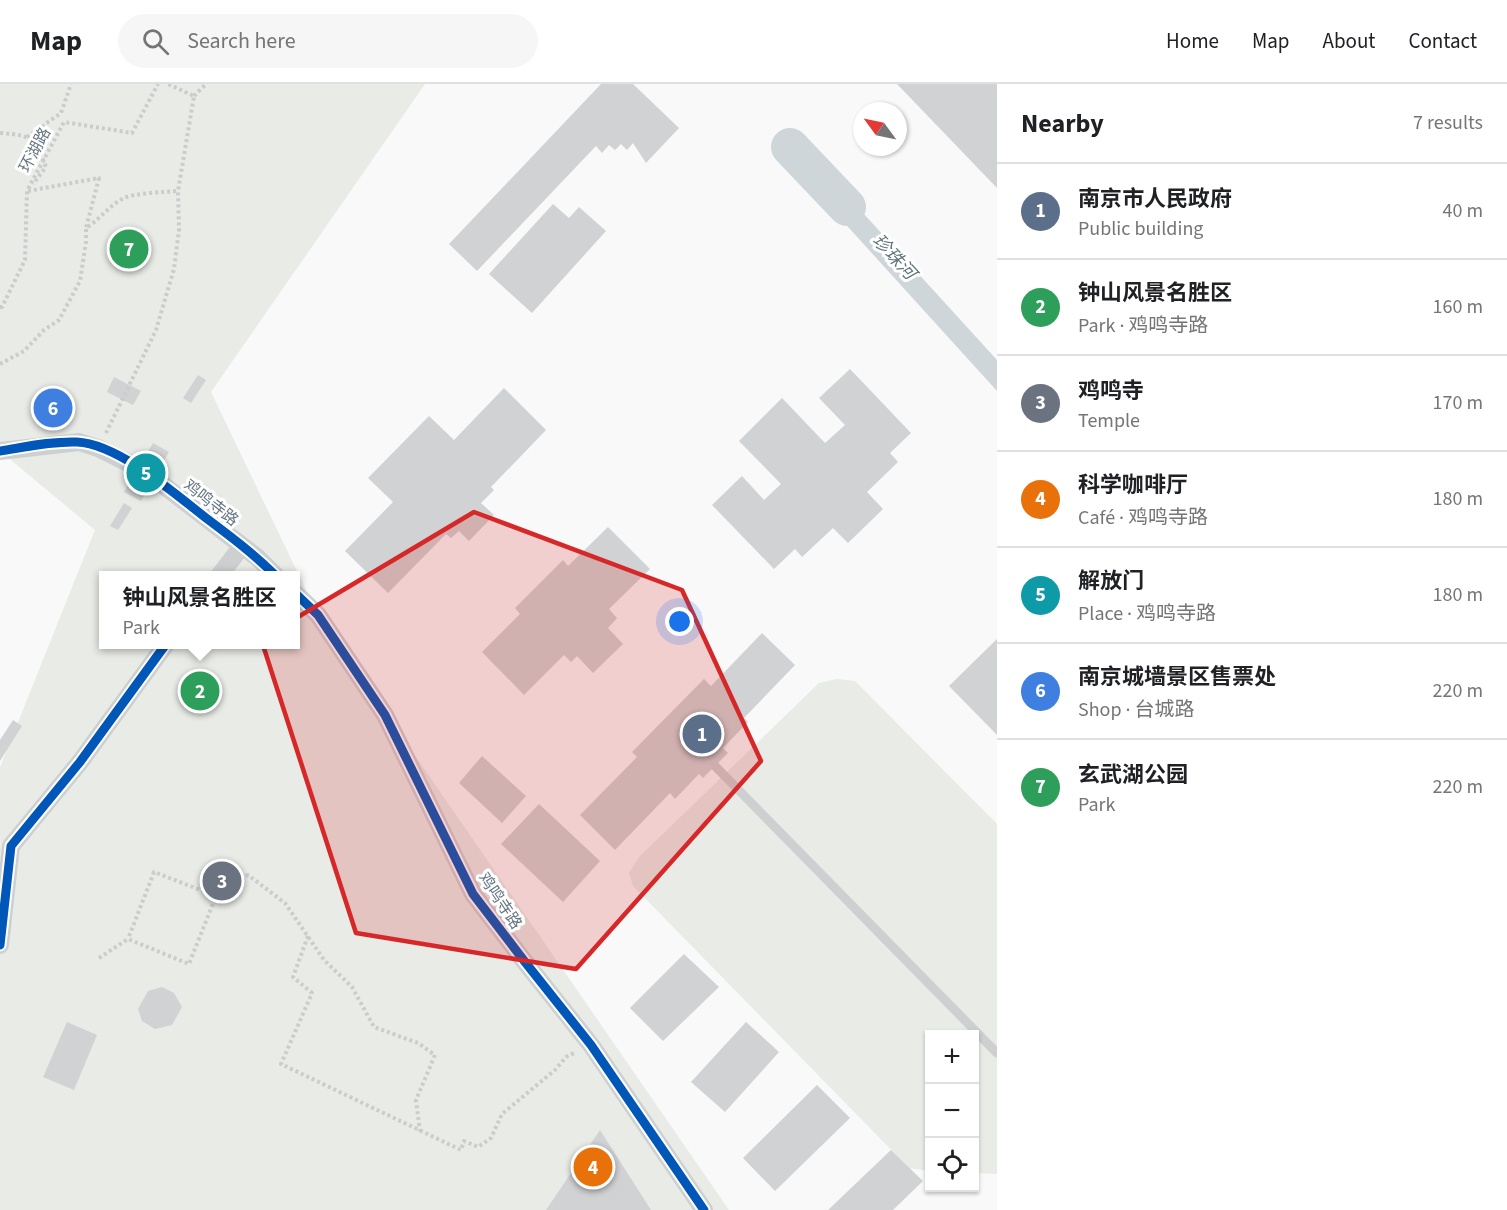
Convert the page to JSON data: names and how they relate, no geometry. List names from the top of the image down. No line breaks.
{"streets":{"street":["鸡鸣寺路"],"path":["环湖路"]},"water":["珍珠河"],"north":"top left","page":{"header":"Map","search":"Search here","nav":["Home","Map","About","Contact"],"heading":["Nearby","7 results"],"list":[{"mark":"1","name":"南京市人民政府","note":"Public building","value":"40 m"},{"mark":"2","name":"钟山风景名胜区","note":"Park · 鸡鸣寺路","value":"160 m"},{"mark":"3","name":"鸡鸣寺","note":"Temple","value":"170 m"},{"mark":"4","name":"科学咖啡厅","note":"Café · 鸡鸣寺路","value":"180 m"},{"mark":"5","name":"解放门","note":"Place · 鸡鸣寺路","value":"180 m"},{"mark":"6","name":"南京城墙景区售票处","note":"Shop · 台城路","value":"220 m"},{"mark":"7","name":"玄武湖公园","note":"Park","value":"220 m"}],"pins":["7","6","5","2","1","3","4"],"popup":["钟山风景名胜区","Park"],"map_buttons":["+","−"]}}
